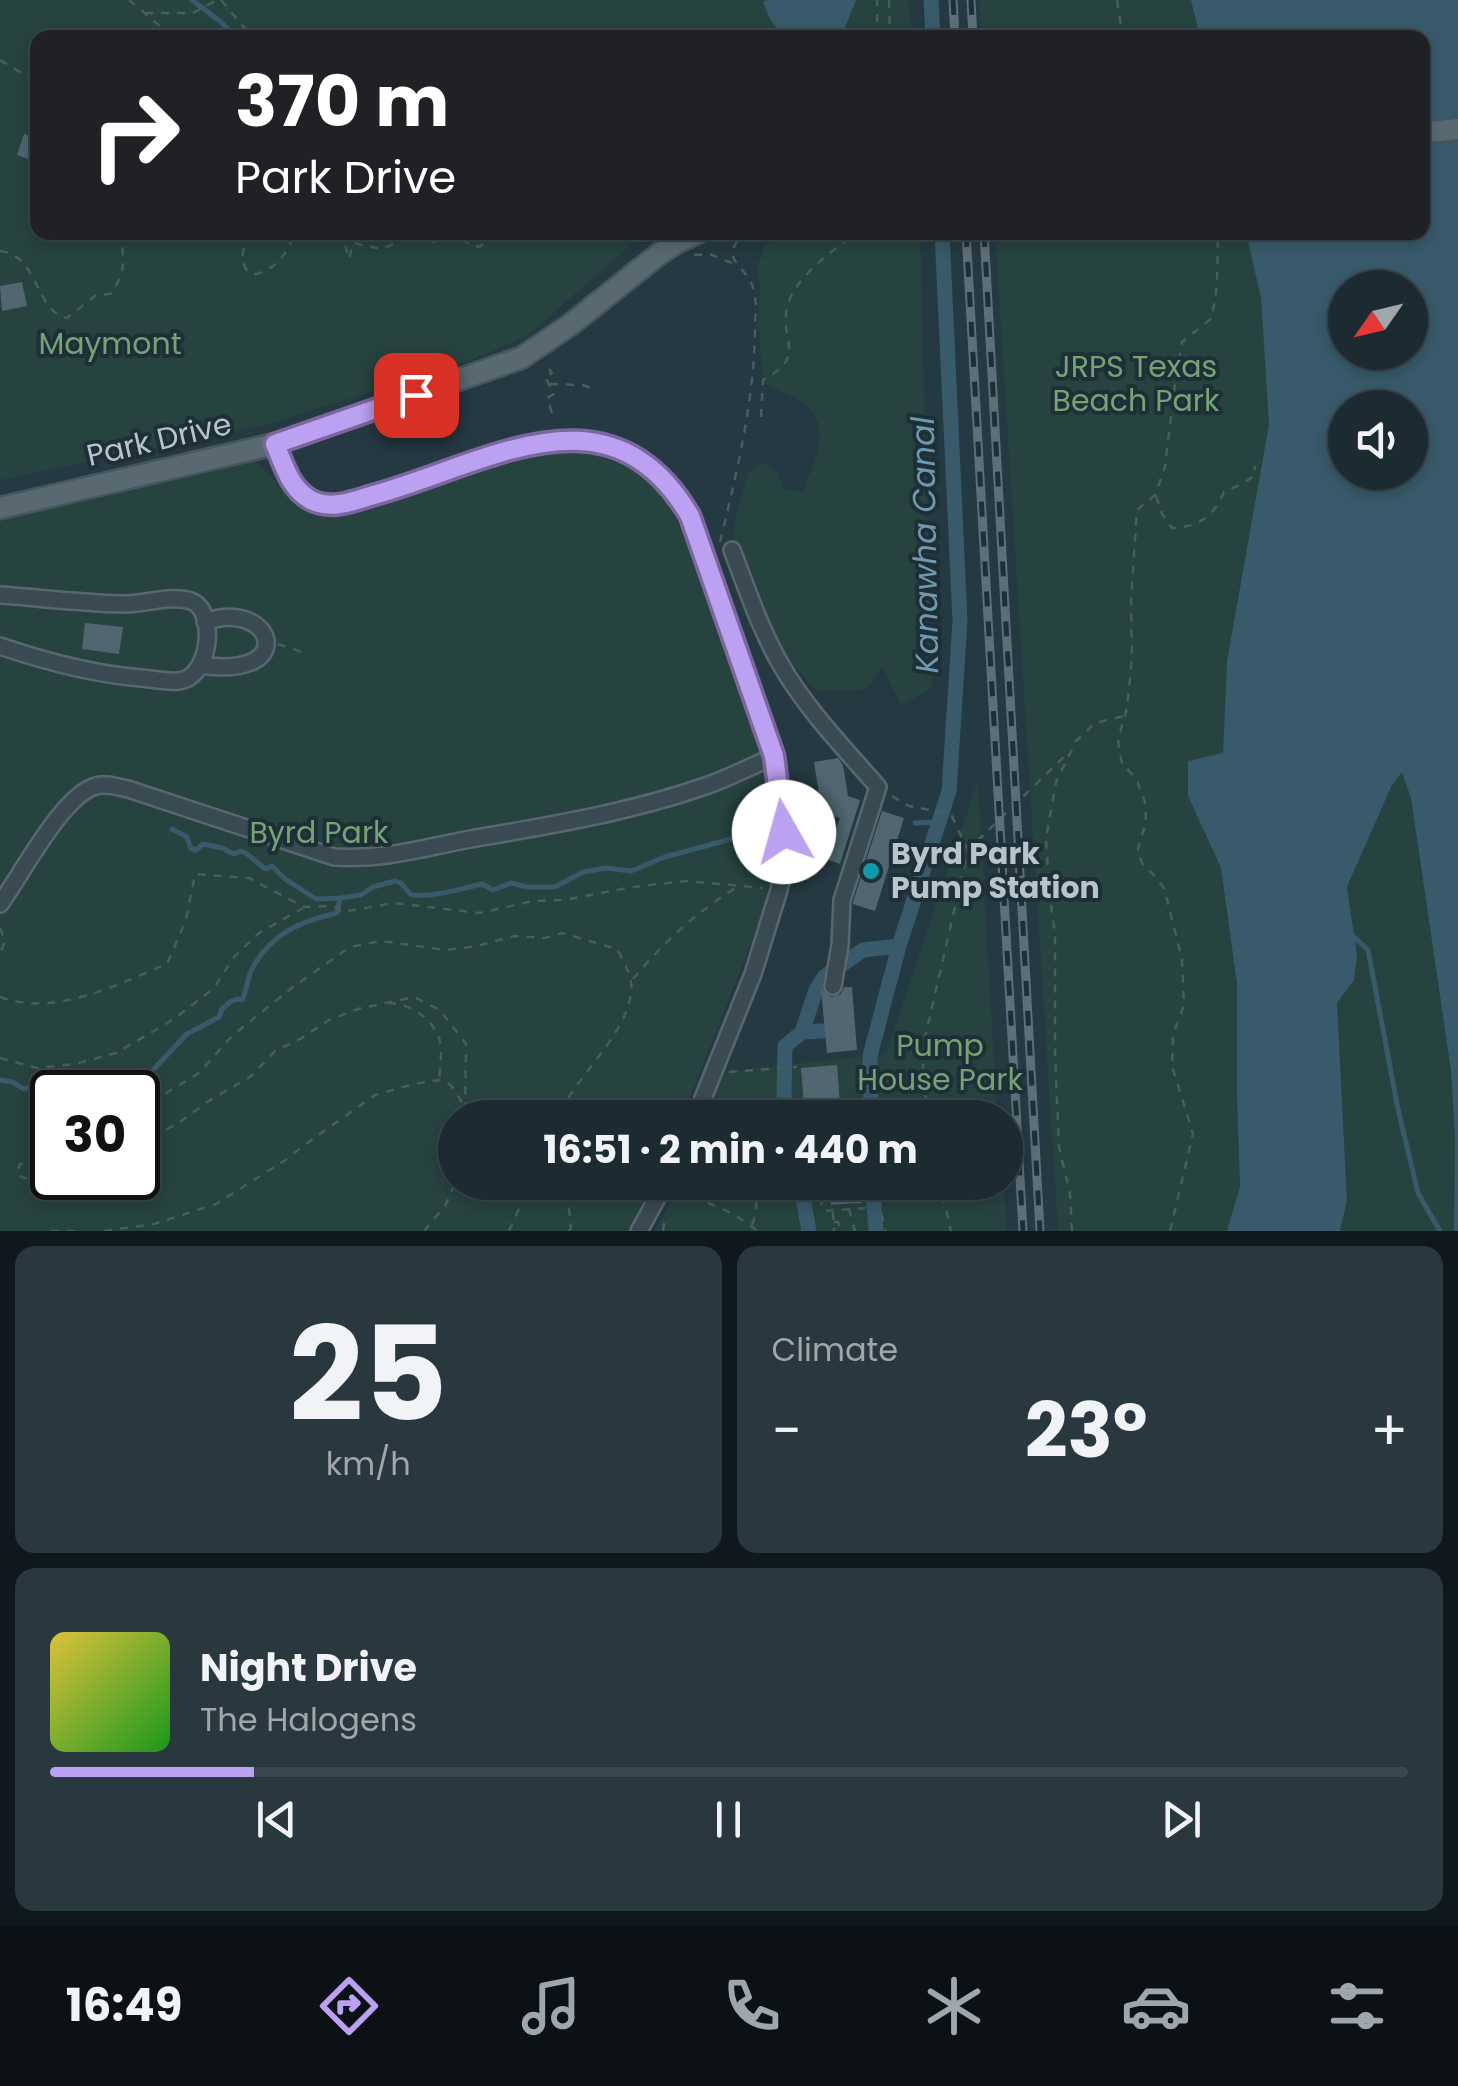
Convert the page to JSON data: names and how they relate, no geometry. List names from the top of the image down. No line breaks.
{"streets":{"main road":["Park Drive"]},"water":["Kanawha Canal"],"parks":["Maymont","JRPS Texas Beach Park","Byrd Park","Pump House Park"],"places":["Byrd Park Pump Station"],"north":"bottom left","page":{"turn":["370 m","Park Drive"],"limit":"30","trip":"16:51 · 2 min · 440 m","tile":[["25","km/h"],"Climate"],"heat":["−","23°","+"],"song":["Night Drive","The Halogens"],"tabs":"16:49"}}
